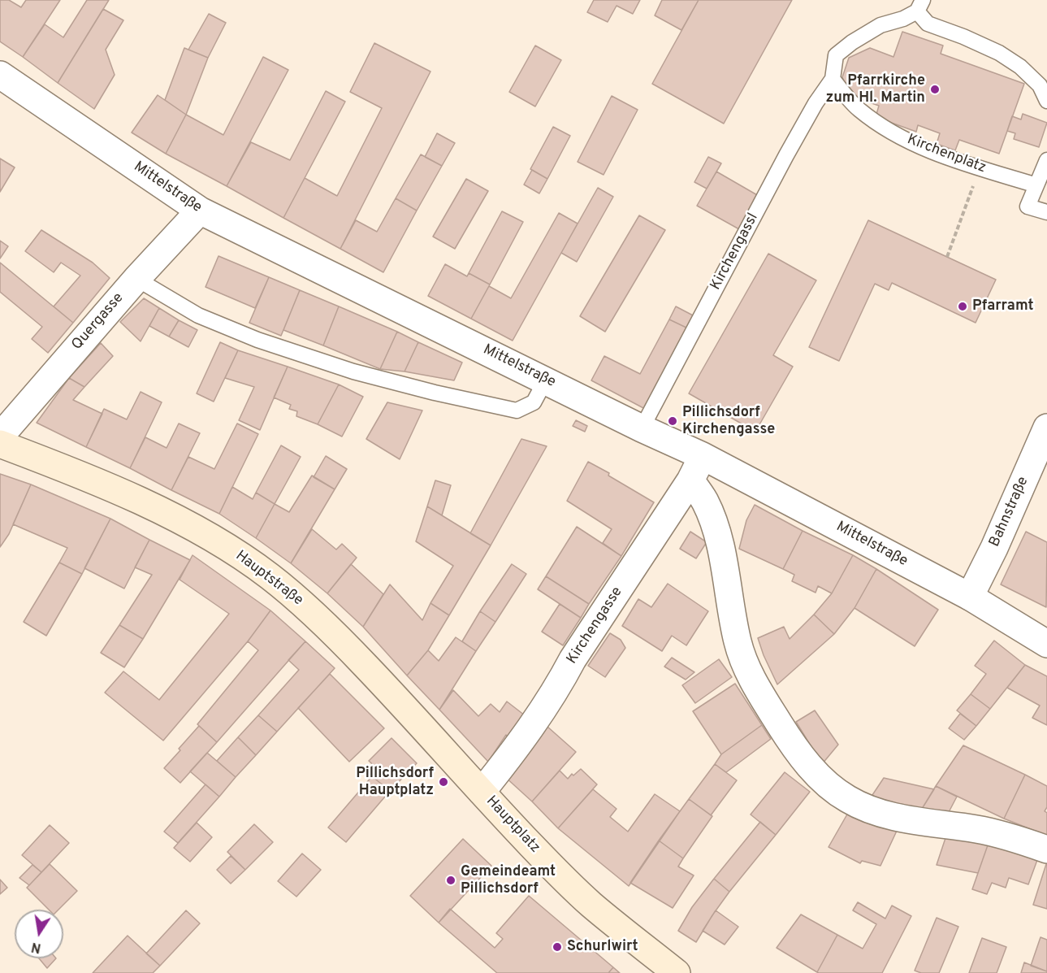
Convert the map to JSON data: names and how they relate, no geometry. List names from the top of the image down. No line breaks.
{"streets":{"main road":["Hauptstraße","Hauptplatz"],"street":["Mittelstraße","Quergasse","Bahnstraße","Kirchengasse"],"lane":["Kirchenplatz","Kirchengassl"]},"crossings":[["Kirchenplatz","Kirchengassl"],["Mittelstraße","Kirchengassl"],["Mittelstraße","Quergasse"],["Mittelstraße","Bahnstraße"],["Mittelstraße","Kirchengasse"],["Hauptstraße","Kirchengasse"],["Hauptstraße","Hauptplatz"],["Kirchengasse","Hauptplatz"]],"places":["Pfarrkirche zum Hl. Martin","Pfarramt","Pillichsdorf Kirchengasse","Pillichsdorf Hauptplatz","Gemeindeamt Pillichsdorf","Schurlwirt"],"north":"bottom"}
